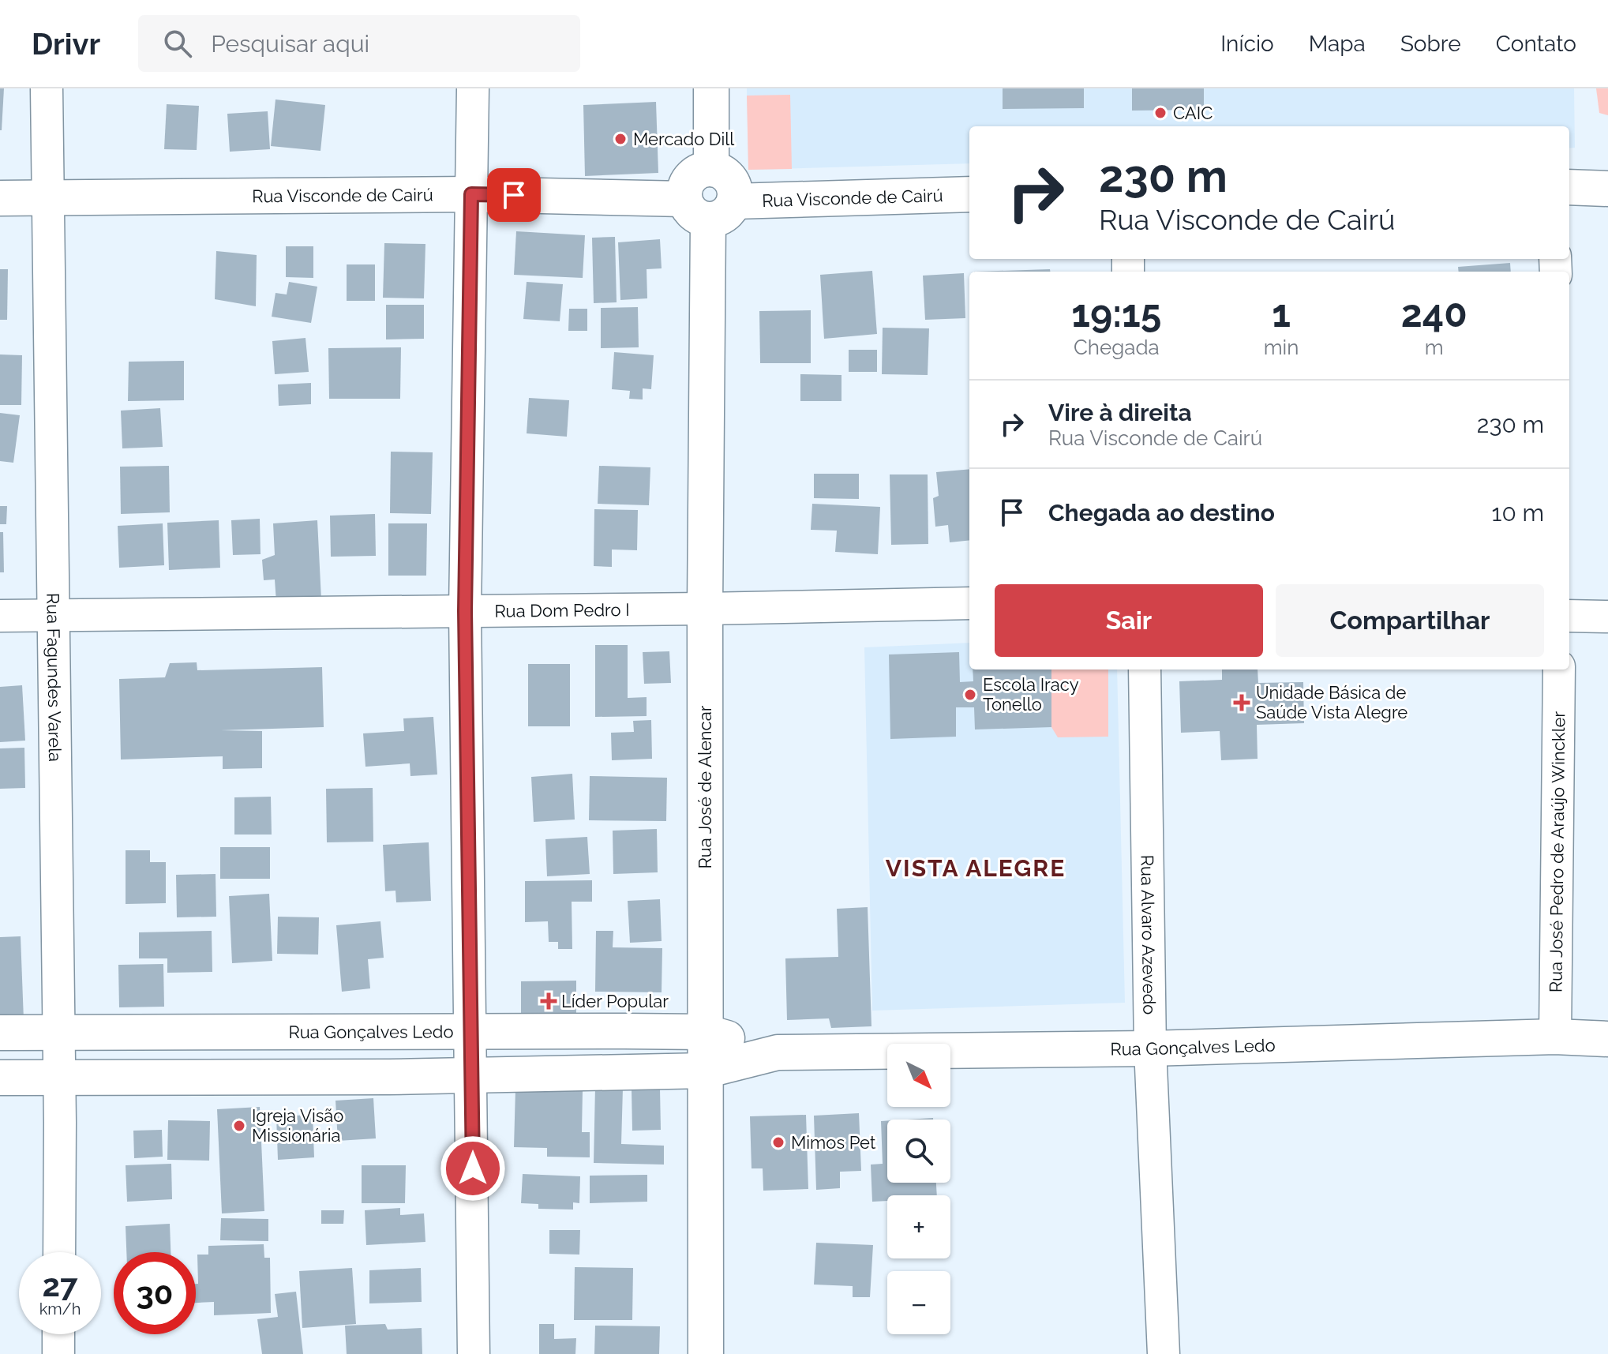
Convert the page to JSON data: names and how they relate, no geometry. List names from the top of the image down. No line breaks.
{"streets":{"street":["Rua Visconde de Cairú","Rua Dom Pedro I","Rua Fagundes Varela","Rua José de Alencar","Rua José Pedro de Araújo Winckler","Rua Alvaro Azevedo","Rua Gonçalves Ledo"]},"crossings":[["Rua Visconde de Cairú","Rua Fagundes Varela"],["Rua Visconde de Cairú","Rua José de Alencar"],["Rua Dom Pedro I","Rua Fagundes Varela"],["Rua Dom Pedro I","Rua José de Alencar"],["Rua Fagundes Varela","Rua Gonçalves Ledo"],["Rua José de Alencar","Rua Gonçalves Ledo"],["Rua José Pedro de Araújo Winckler","Rua Gonçalves Ledo"],["Rua Alvaro Azevedo","Rua Gonçalves Ledo"]],"districts":["VISTA ALEGRE"],"places":{"other":["CAIC","Mercado Dill","Escola Iracy Tonello","Igreja Visão Missionária","Mimos Pet"],"health":["Unidade Básica de Saúde Vista Alegre","Líder Popular"]},"north":"bottom right","page":{"header":"Drivr","search":"Pesquisar aqui","nav":["Início","Mapa","Sobre","Contato"],"turn":["230 m","Rua Visconde de Cairú"],"eta":["19:15","Chegada","1","min","240","m"],"list":[{"name":"Vire à direita","note":"Rua Visconde de Cairú","value":"230 m"},{"name":"Chegada ao destino","value":"10 m"}],"buttons":["Sair","Compartilhar"],"map_buttons":["+","−"],"speed":"27 km/h","limit":"30"}}
